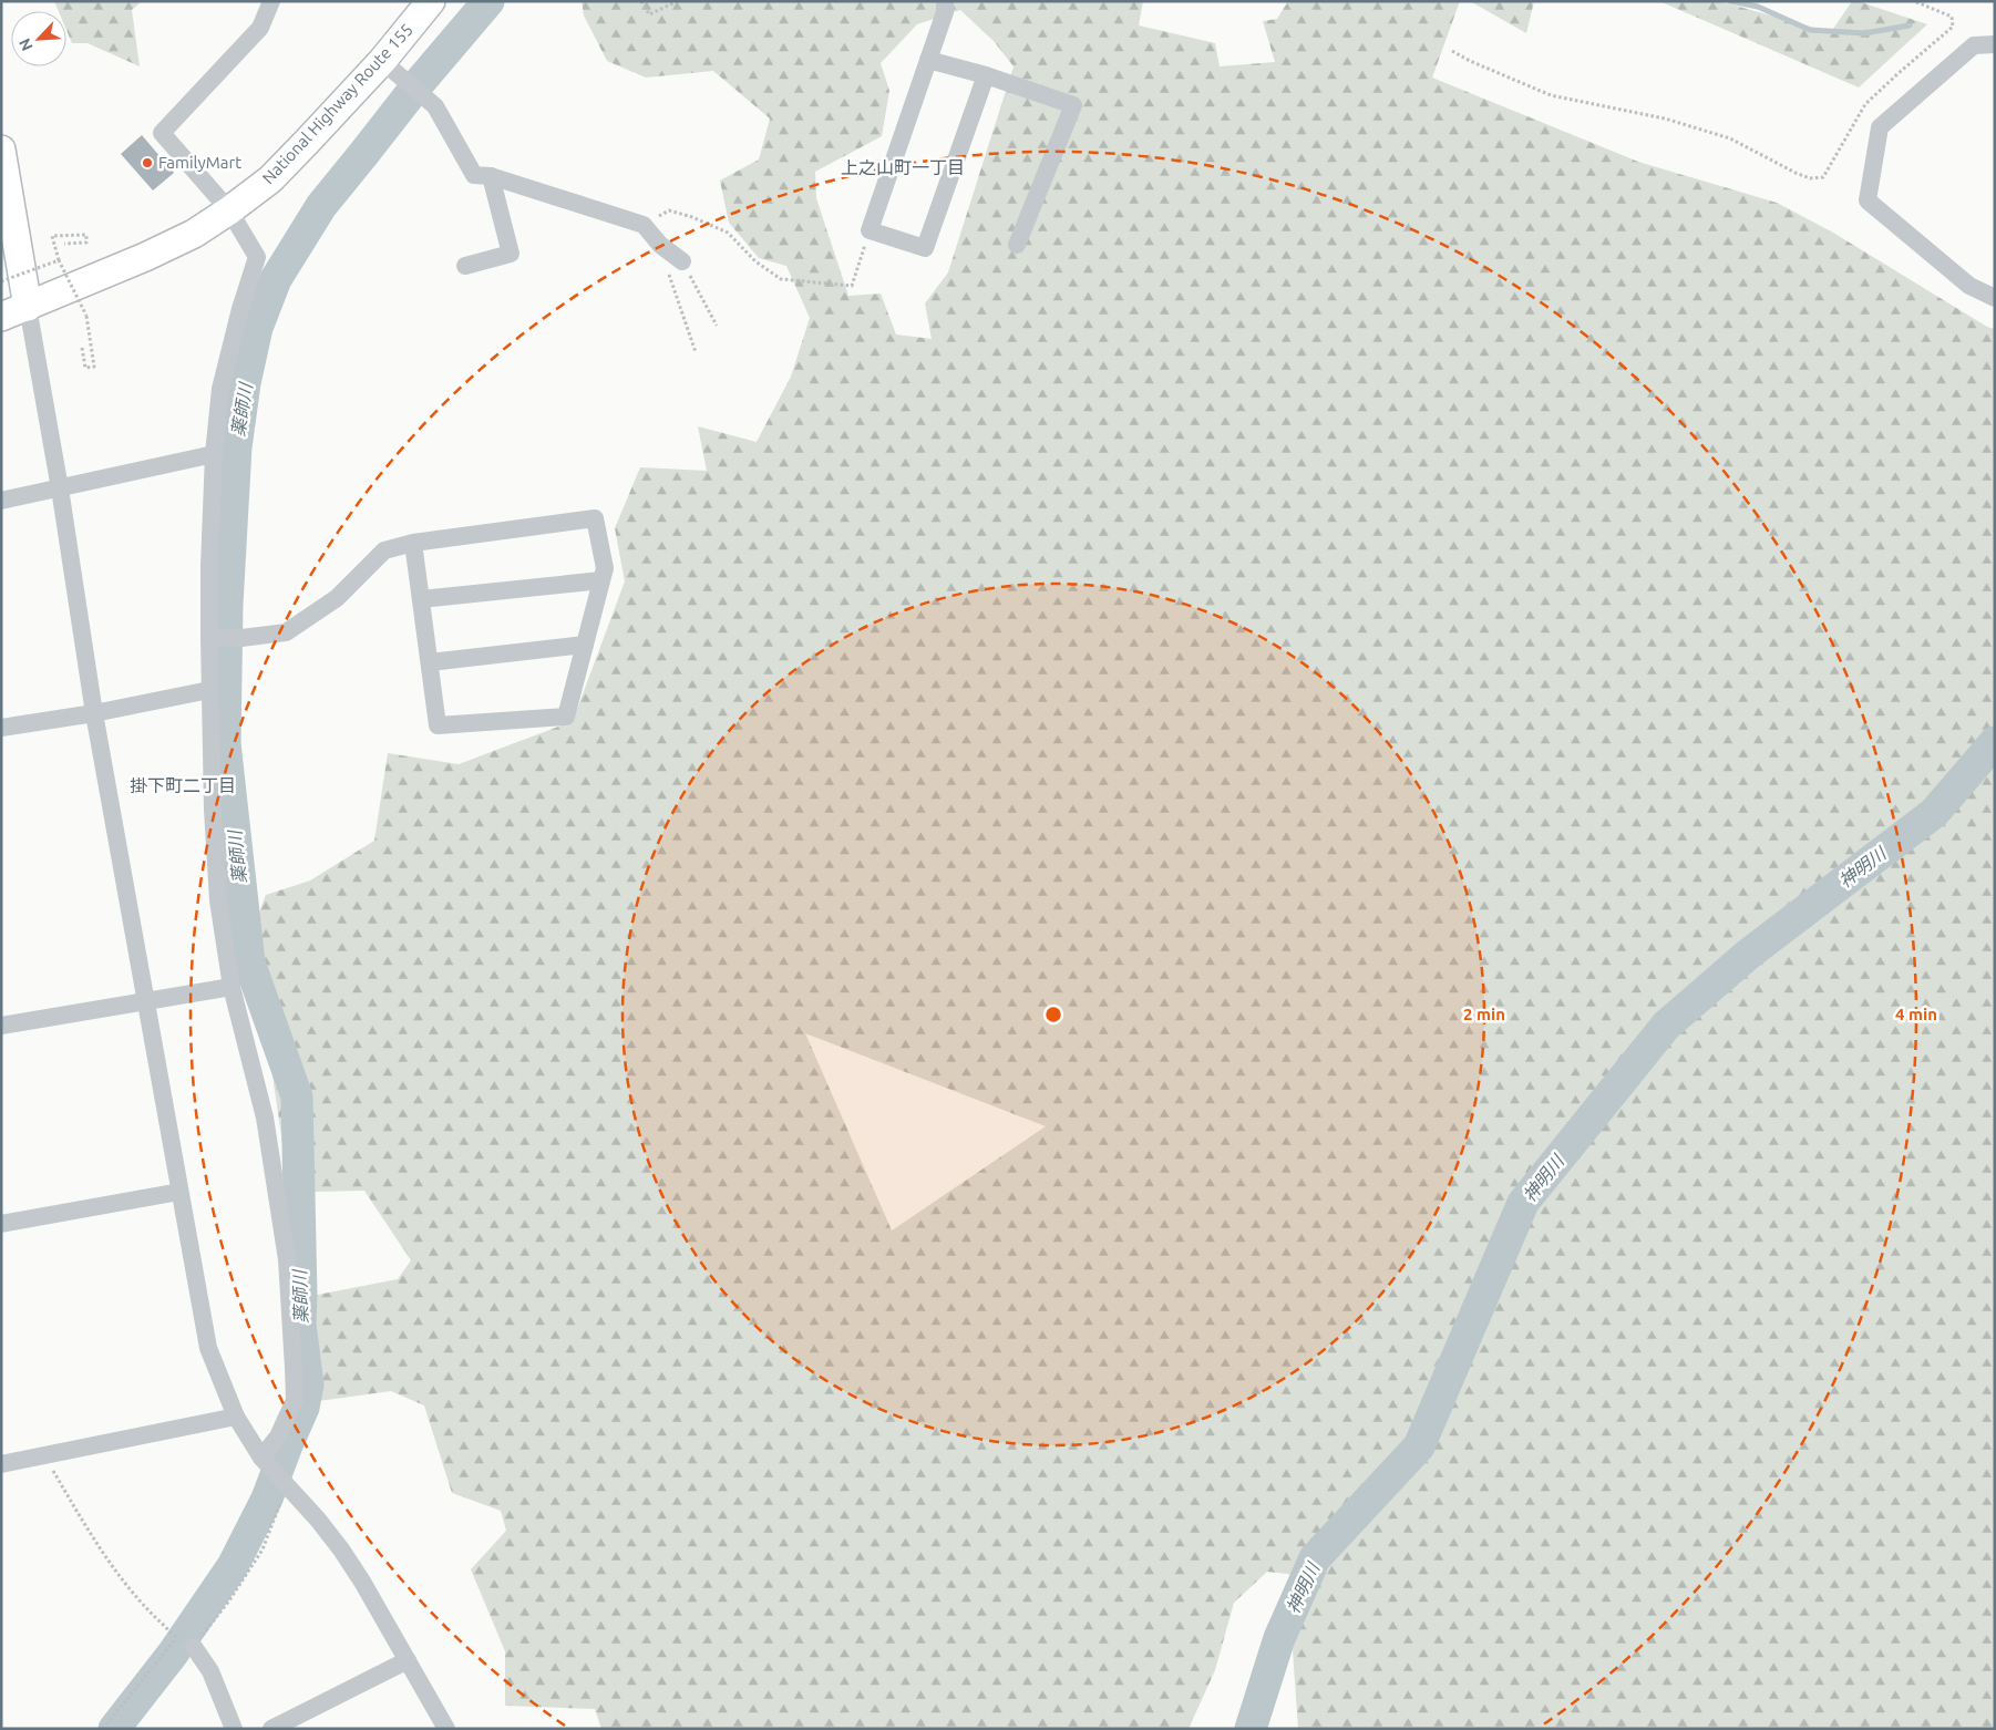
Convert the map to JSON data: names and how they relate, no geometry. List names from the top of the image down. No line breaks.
{"streets":{"highway":["National Highway Route 155"]},"districts":["上之山町一丁目","掛下町二丁目"],"water":["薬師川","神明川"],"places":["FamilyMart"],"north":"bottom left","rings":["2 min","4 min"]}
